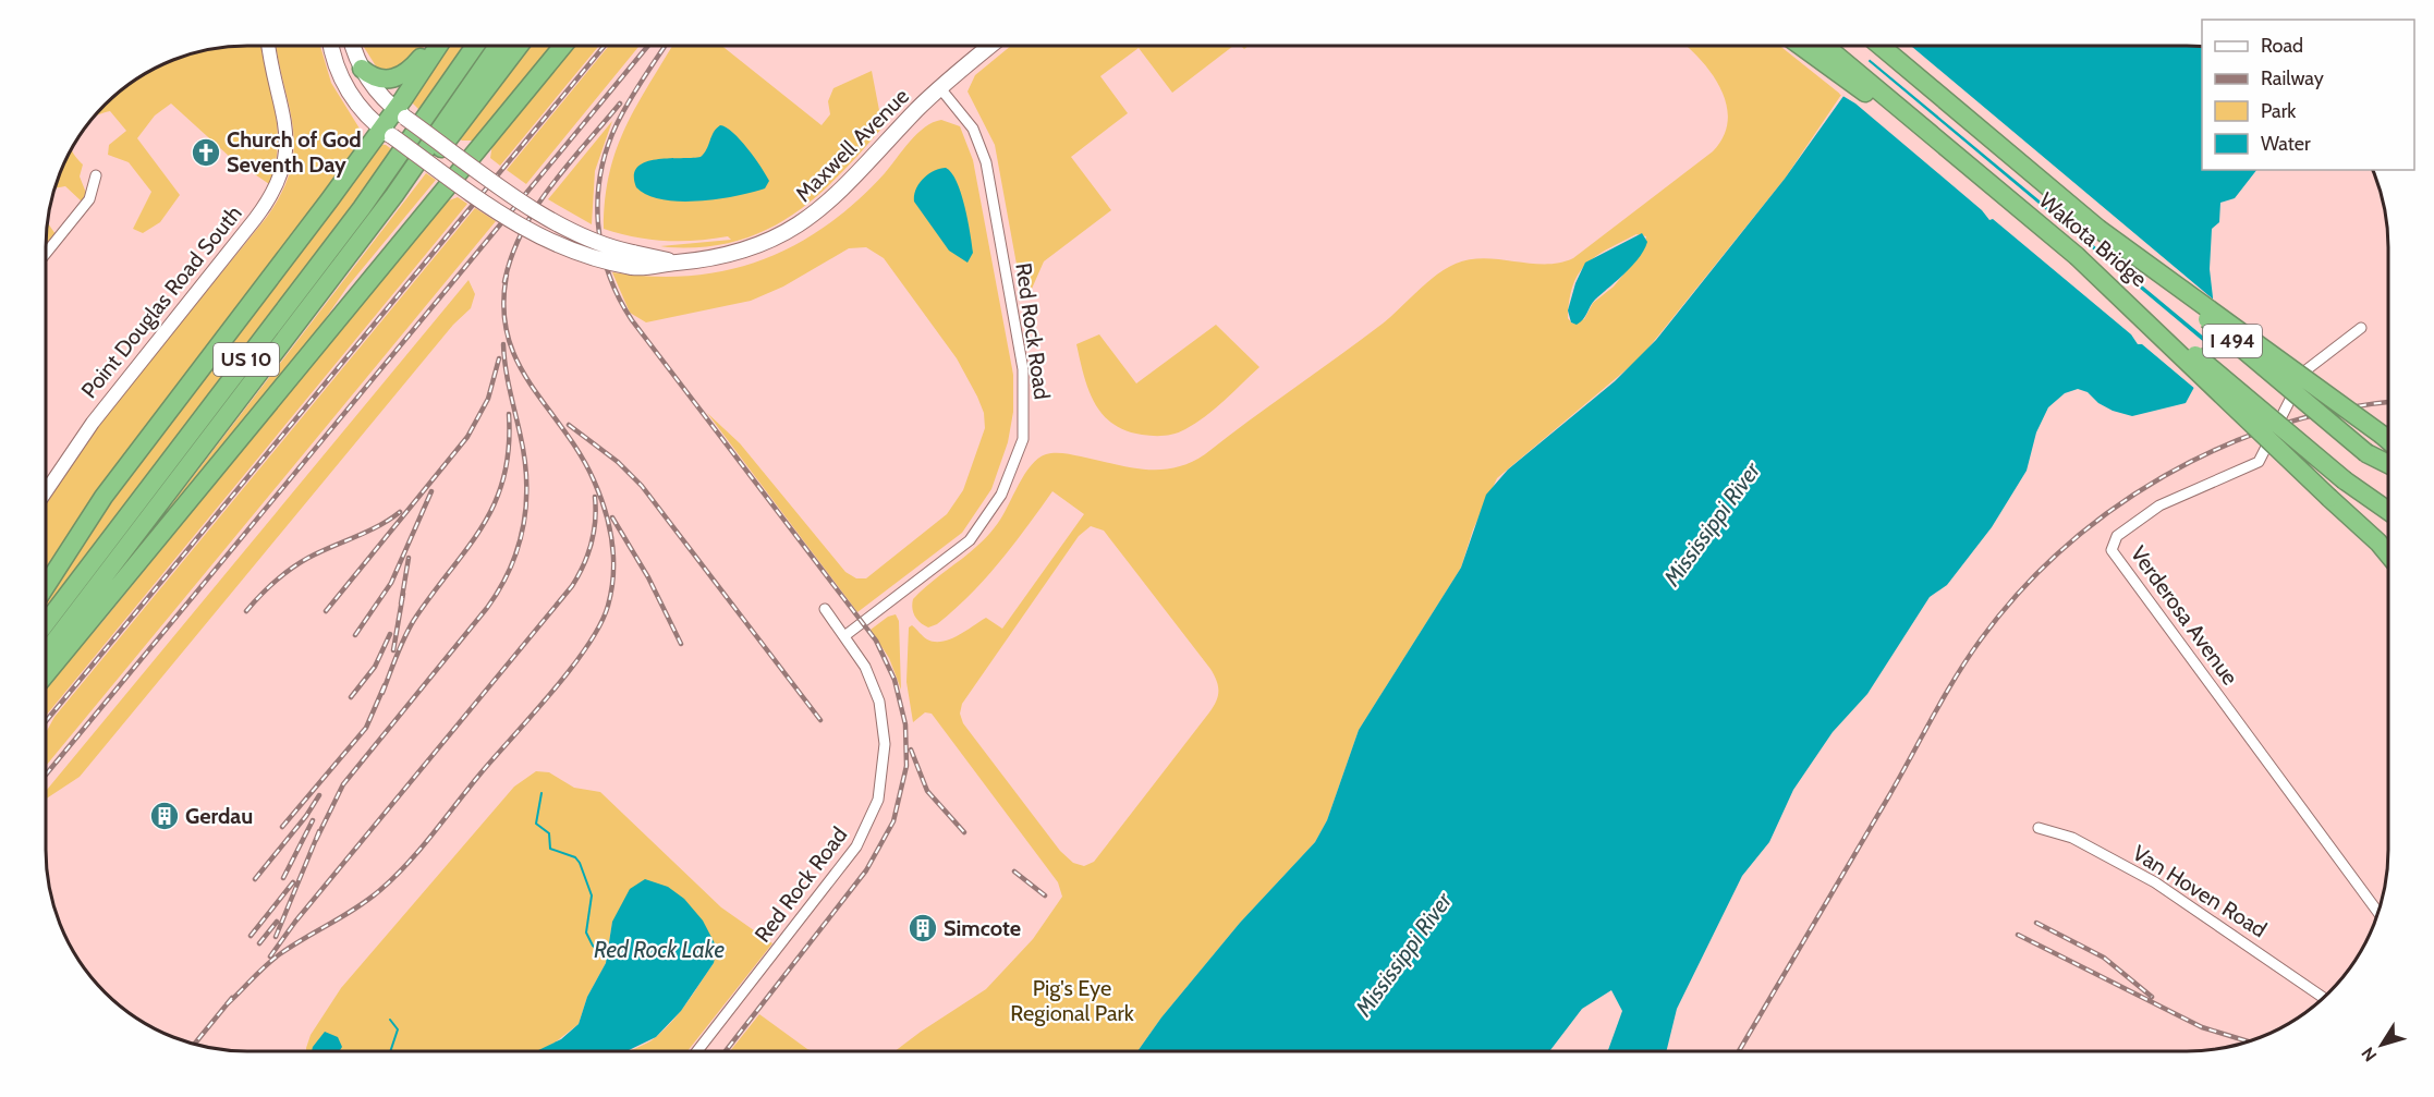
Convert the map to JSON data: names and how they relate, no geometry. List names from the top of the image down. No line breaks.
{"streets":{"highway":["Wakota Bridge","I 494","US 10"],"main road":["Maxwell Avenue"],"street":["Point Douglas Road South","Red Rock Road","Verderosa Avenue","Van Hoven Road"]},"crossings":[["Maxwell Avenue","Red Rock Road"]],"water":["Mississippi River","Red Rock Lake"],"parks":["Pig's Eye Regional Park"],"places":{"church":["Church of God Seventh Day"],"building":["Gerdau","Simcote"]},"legend":["Road","Railway","Park","Water"],"north":"bottom left"}
